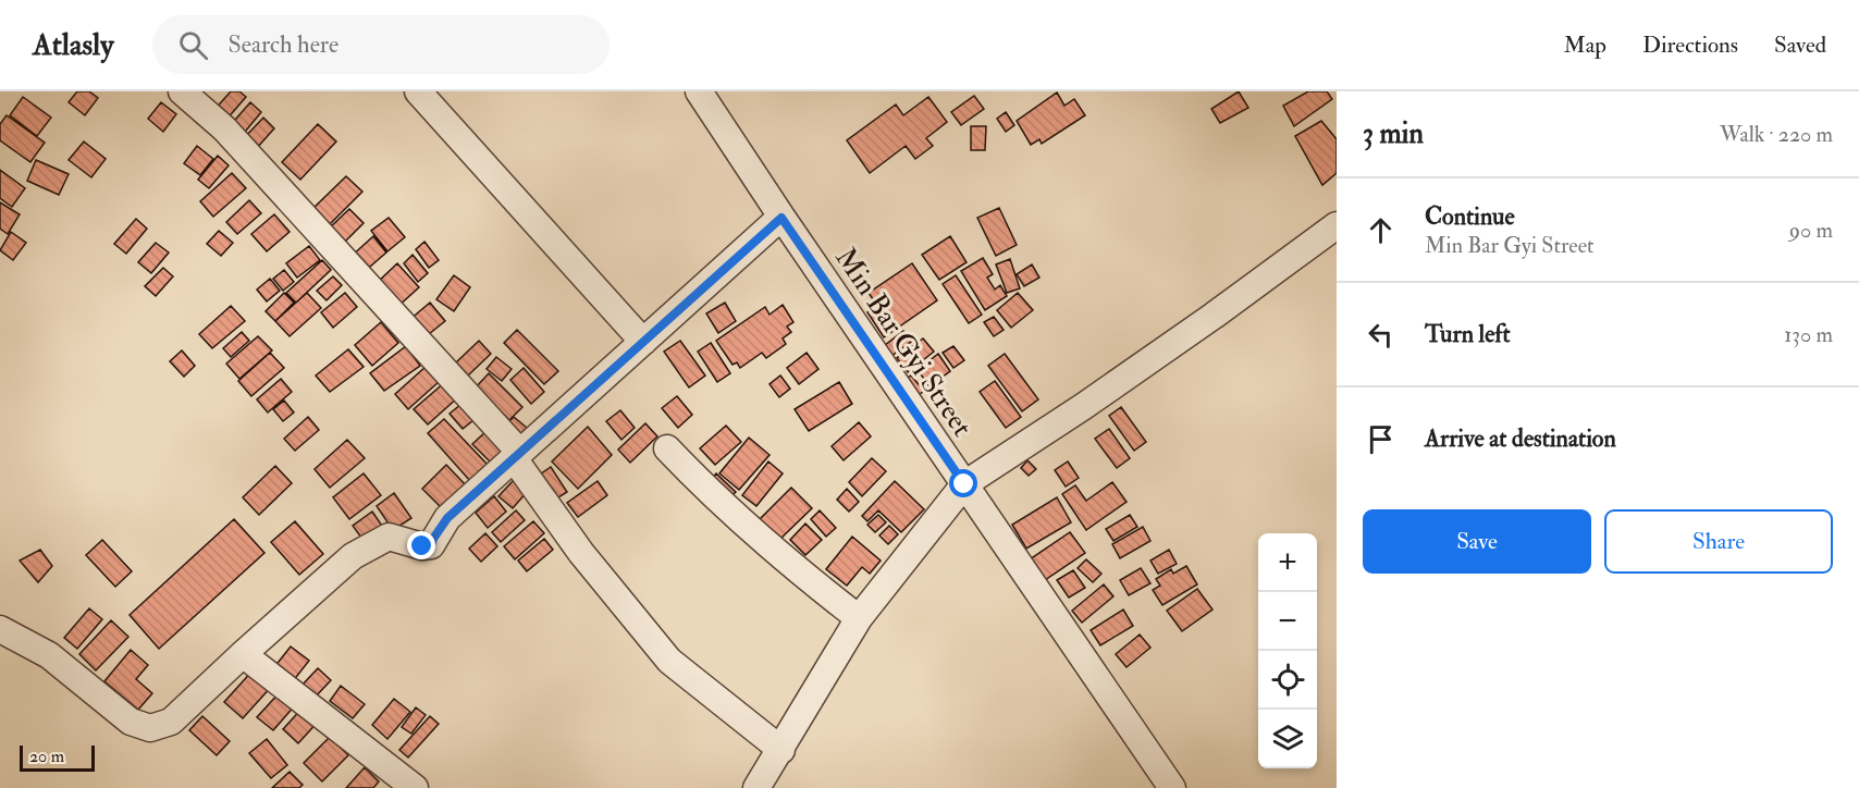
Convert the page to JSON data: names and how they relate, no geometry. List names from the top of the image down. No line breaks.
{"streets":{"street":["Min Bar Gyi Street"]},"scale_bar":"20 m","page":{"header":"Atlasly","search":"Search here","nav":["Map","Directions","Saved"],"heading":["3 min","Walk · 220 m"],"list":[["Continue","Min Bar Gyi Street","90 m"],["Turn left","130 m"],"Arrive at destination"],"buttons":["Save","Share"],"map_buttons":["+","−"],"scale":"20 m"}}
